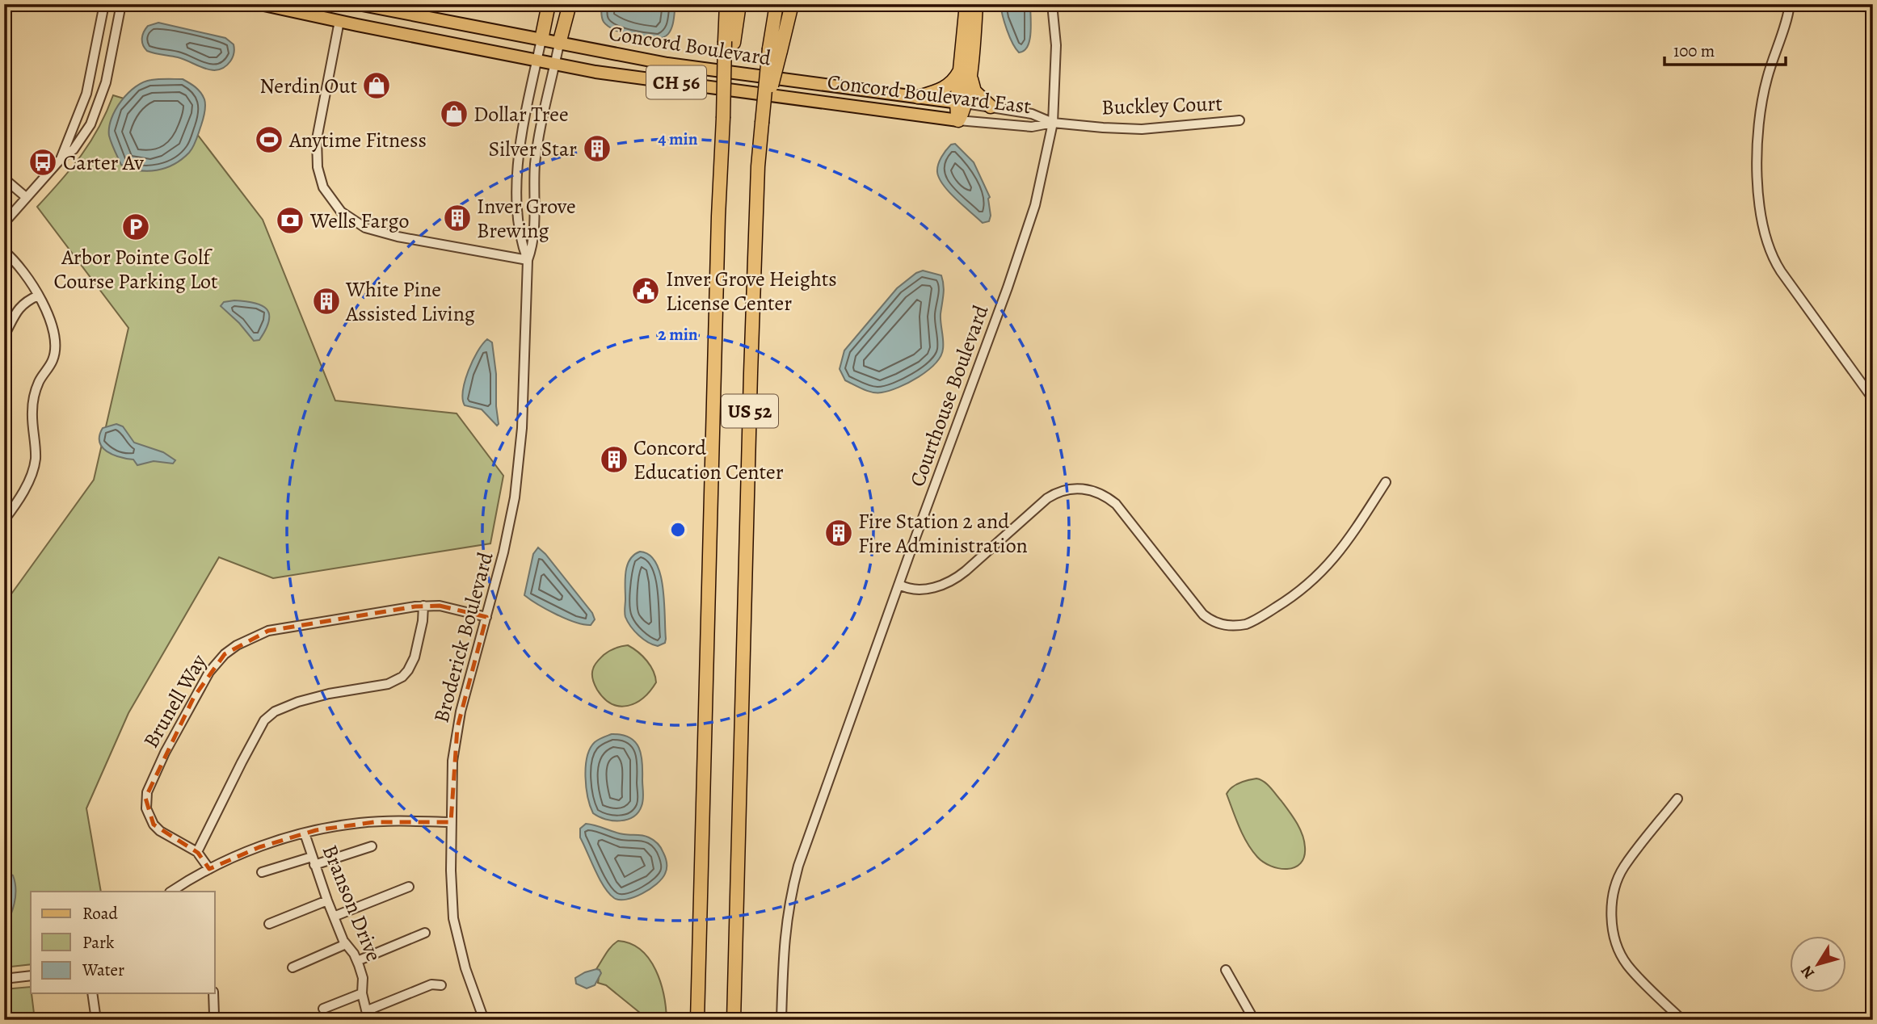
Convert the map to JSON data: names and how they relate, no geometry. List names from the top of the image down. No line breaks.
{"streets":{"highway":["US 52"],"main road":["Concord Boulevard","CH 56","Concord Boulevard East"],"street":["Buckley Court","Courthouse Boulevard","Broderick Boulevard","Brunell Way","Branson Drive"]},"crossings":[["Concord Boulevard","Concord Boulevard East"],["Concord Boulevard","Broderick Boulevard"],["Concord Boulevard East","Buckley Court"],["Concord Boulevard East","Courthouse Boulevard"],["Buckley Court","Courthouse Boulevard"],["Broderick Boulevard","Brunell Way"]],"places":{"shop":["Nerdin Out","Dollar Tree"],"sports":["Anytime Fitness"],"building":["Silver Star","Inver Grove Brewing","White Pine Assisted Living","Concord Education Center","Fire Station 2 and Fire Administration"],"bus stop":["Carter Av"],"bank":["Wells Fargo"],"parking":["Arbor Pointe Golf Course Parking Lot"],"public building":["Inver Grove Heights License Center"]},"legend":["Road","Park","Water"],"scale_bar":"100 m","north":"bottom left","rings":["4 min","2 min"]}
